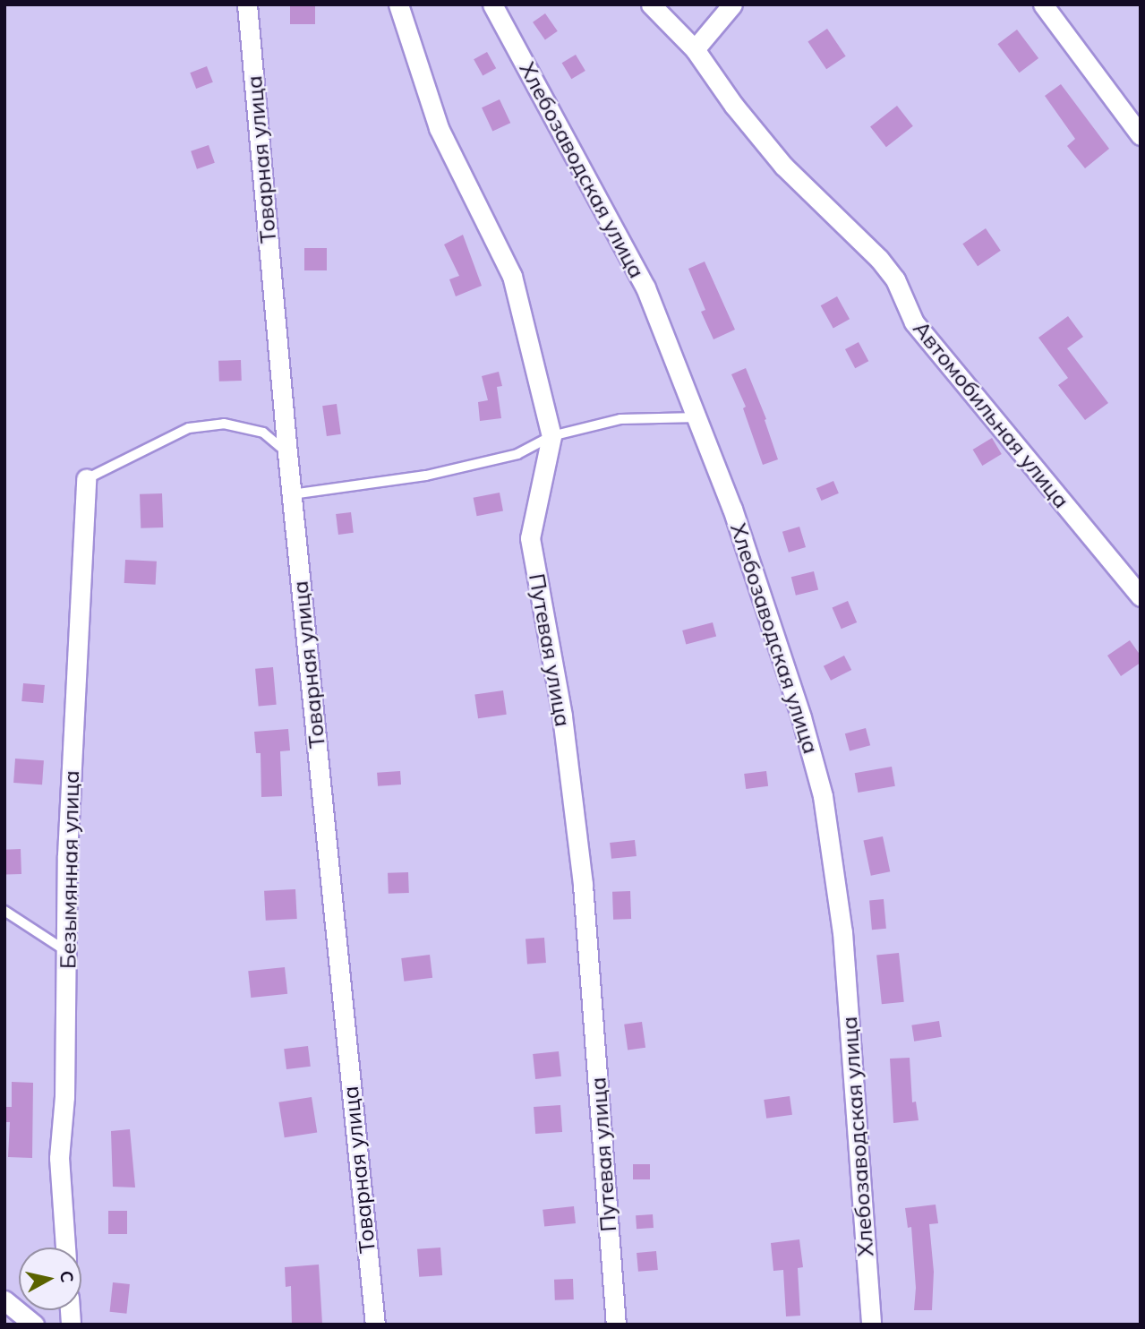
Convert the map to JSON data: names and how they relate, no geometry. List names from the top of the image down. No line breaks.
{"streets":{"street":["Товарная улица","Хлебозаводская улица","Автомобильная улица","Путевая улица","Безымянная улица"]},"north":"right"}
